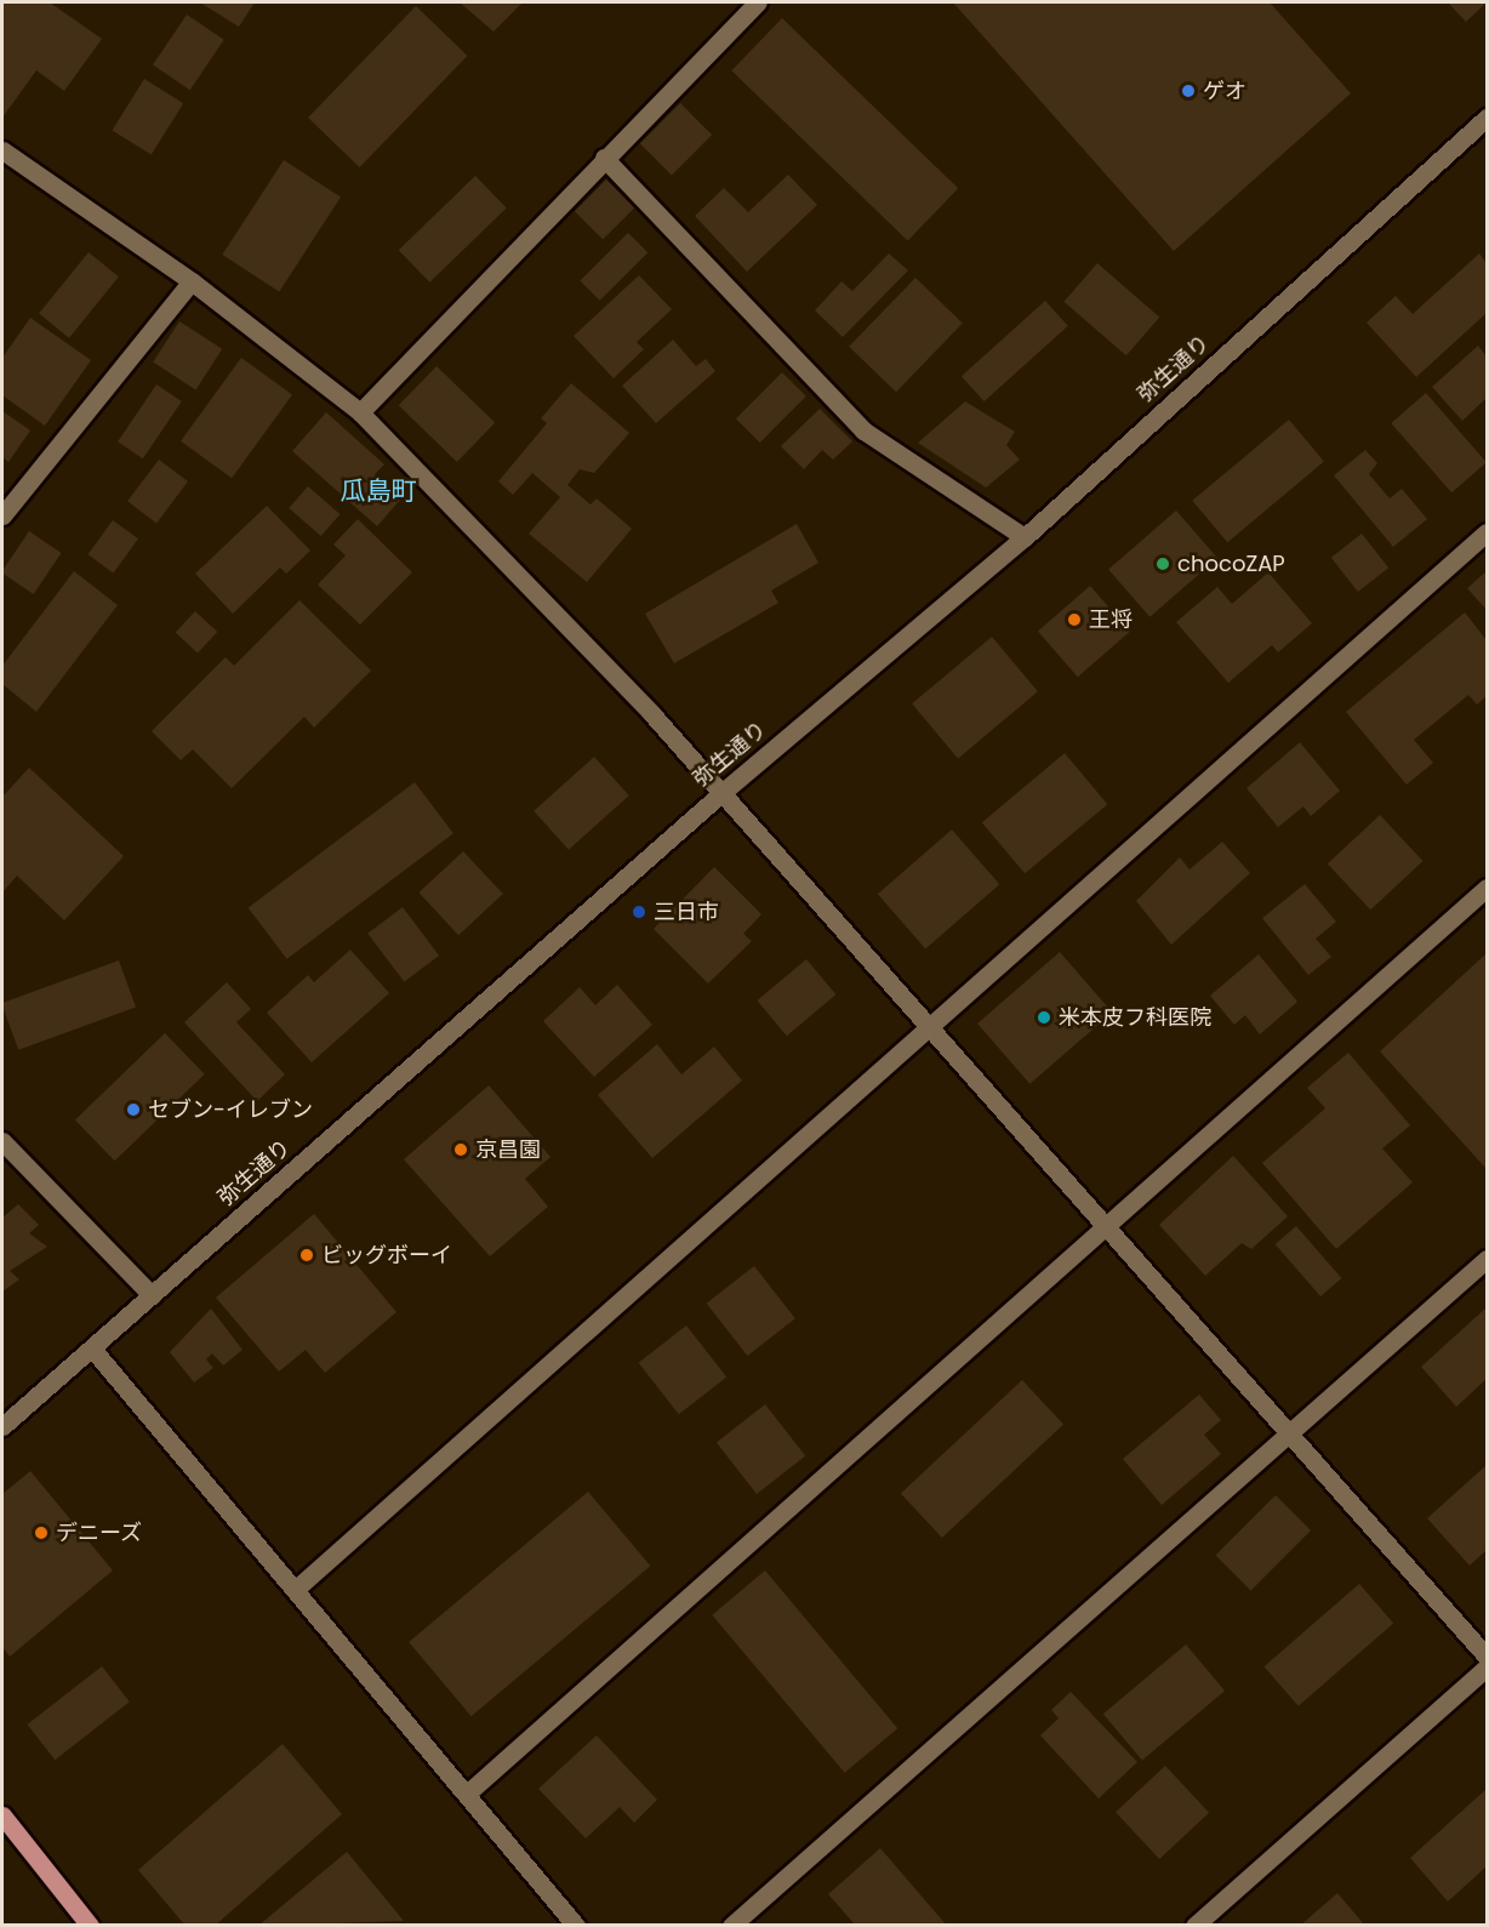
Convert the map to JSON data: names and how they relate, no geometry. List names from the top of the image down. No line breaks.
{"streets":{"street":["弥生通り"]},"districts":["瓜島町"],"places":["ゲオ","chocoZAP","王将","三日市","米本皮フ科医院","セブン-イレブン","京昌園","ビッグボーイ","デニーズ"]}
